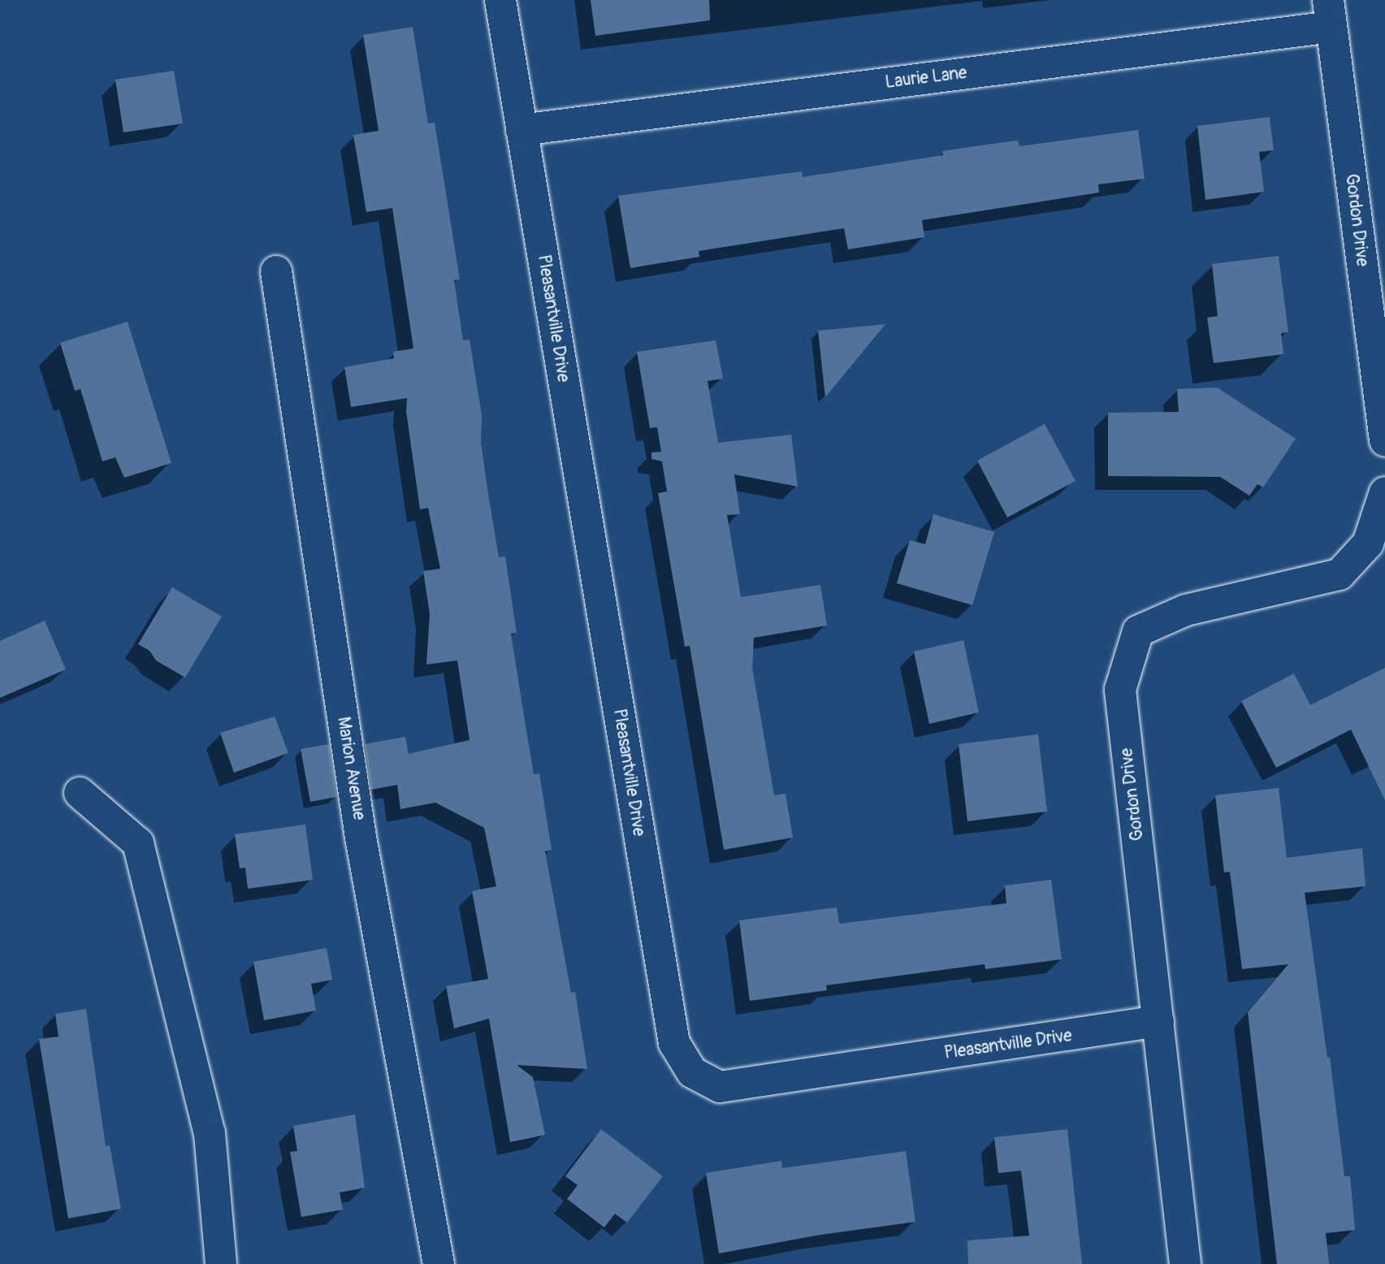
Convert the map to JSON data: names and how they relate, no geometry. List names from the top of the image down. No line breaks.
{"streets":{"street":["Laurie Lane","Gordon Drive","Pleasantville Drive","Marion Avenue"]},"crossings":[["Laurie Lane","Gordon Drive"],["Laurie Lane","Pleasantville Drive"],["Gordon Drive","Pleasantville Drive"]]}
